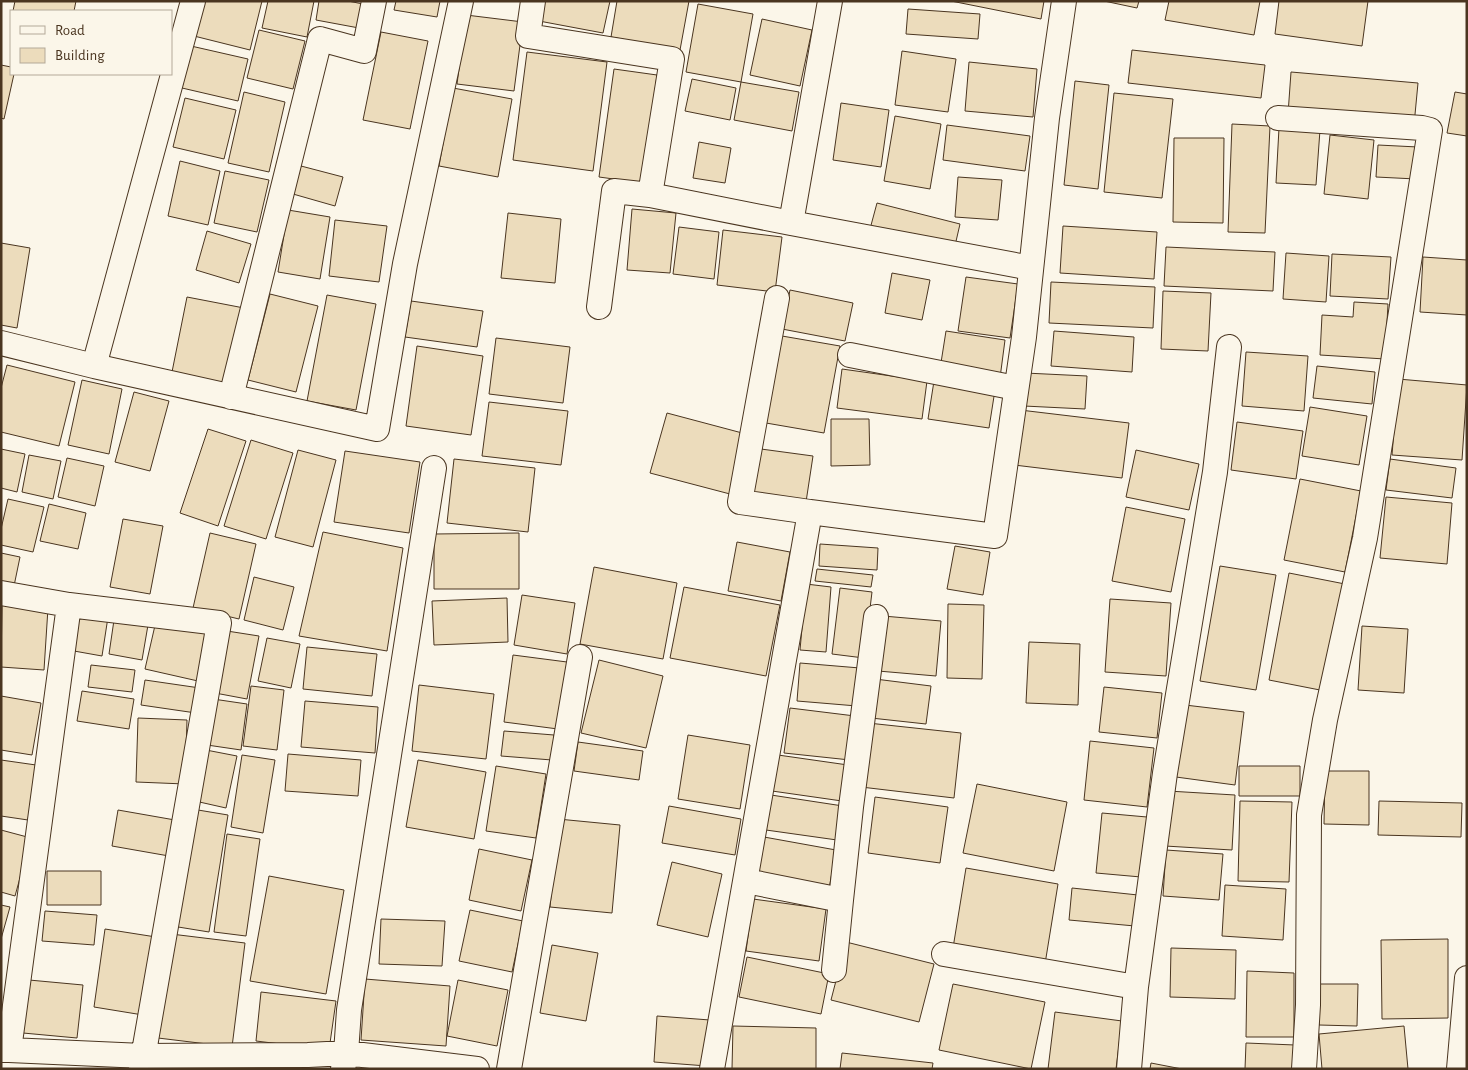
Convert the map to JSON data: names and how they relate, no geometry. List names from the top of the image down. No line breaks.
{"legend":["Road","Building"]}
